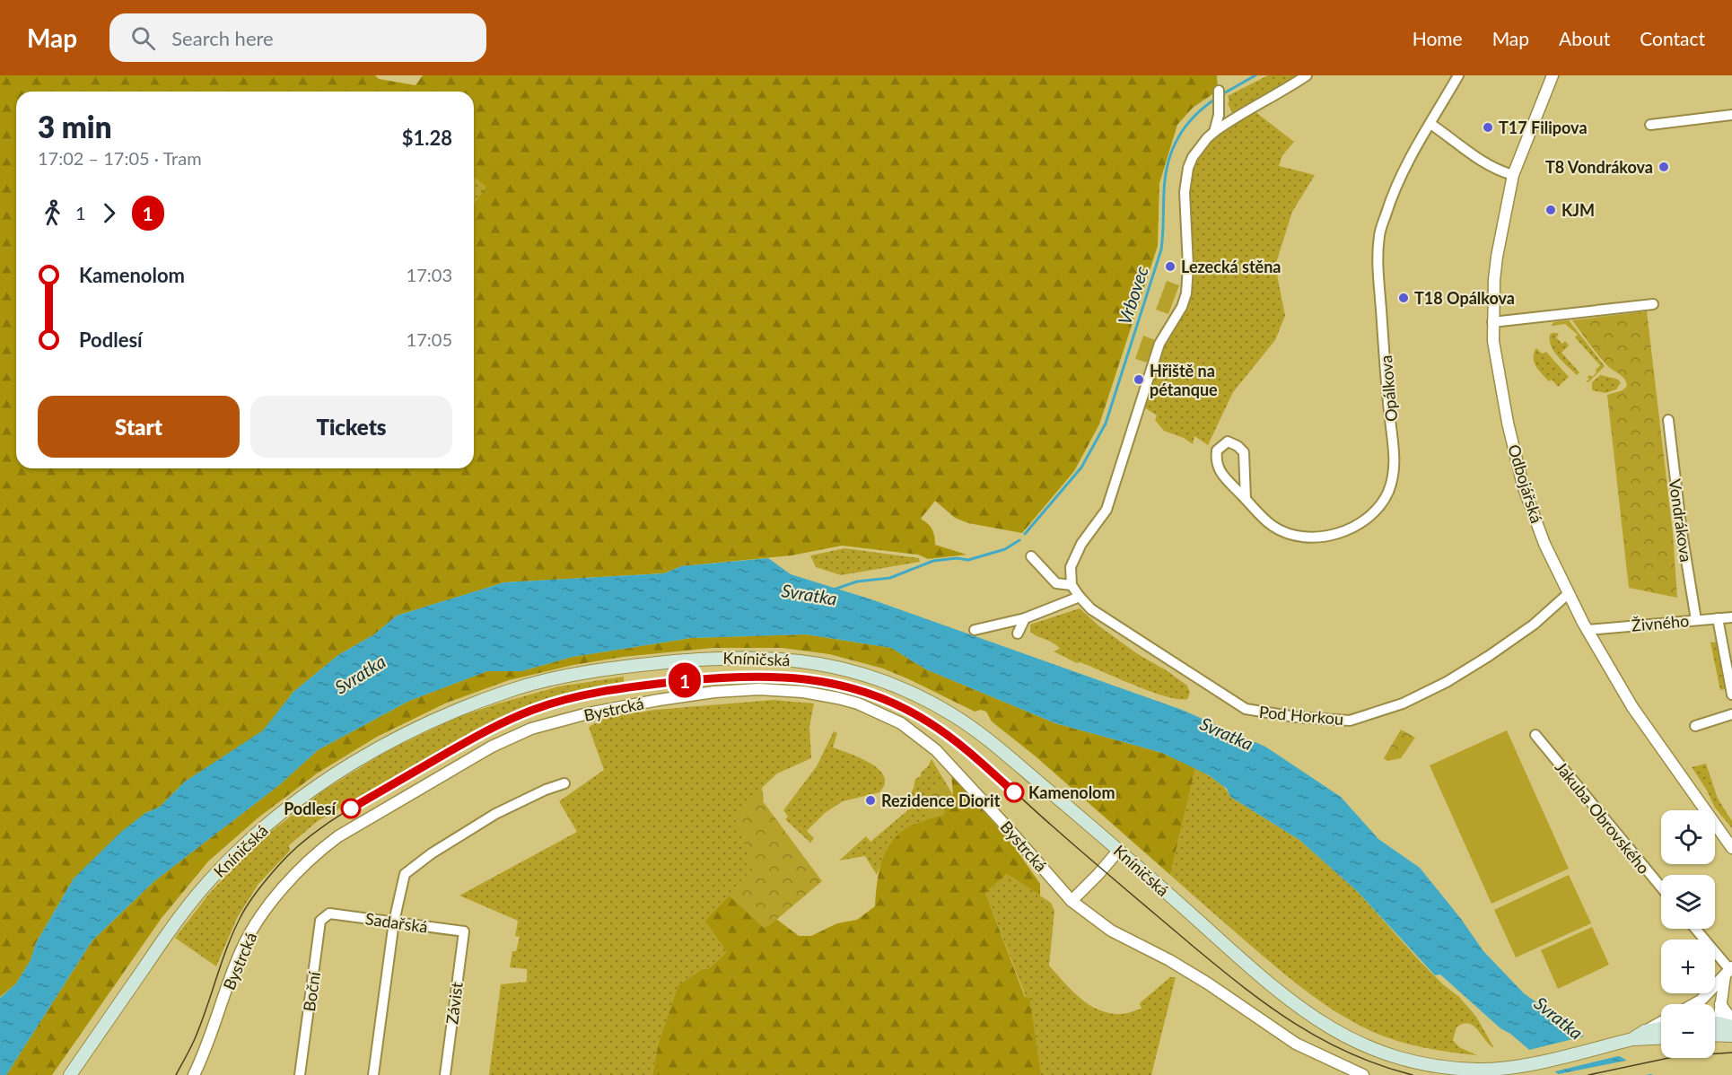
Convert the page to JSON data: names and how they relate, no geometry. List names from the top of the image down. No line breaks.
{"streets":{"main road":["Kníničská"],"street":["Opálkova","Odbojářská","Vondrákova","Živného","Bystrcká","Pod Horkou","Jakuba Obrovského","Sadařská","Boční","Závist"]},"crossings":[["Odbojářská","Živného"],["Odbojářská","Pod Horkou"],["Vondrákova","Živného"],["Sadařská","Boční"],["Sadařská","Závist"]],"water":["Vrbovec","Svratka"],"places":["T17 Filipova","T8 Vondrákova","KJM","Lezecká stěna","T18 Opálkova","Hřiště na pétanque","Kamenolom","Rezidence Diorit","Podlesí"],"lines":["tram line 1"],"page":{"header":"Map","search":"Search here","nav":["Home","Map","About","Contact"],"on_map":"1","heading":["3 min","17:02 – 17:05 · Tram","$1.28"],"legs":["1","1"],"list":[{"name":"Kamenolom","value":"17:03"},{"name":"Podlesí","value":"17:05"}],"buttons":["Start","Tickets"],"map_buttons":["+","−"]}}
